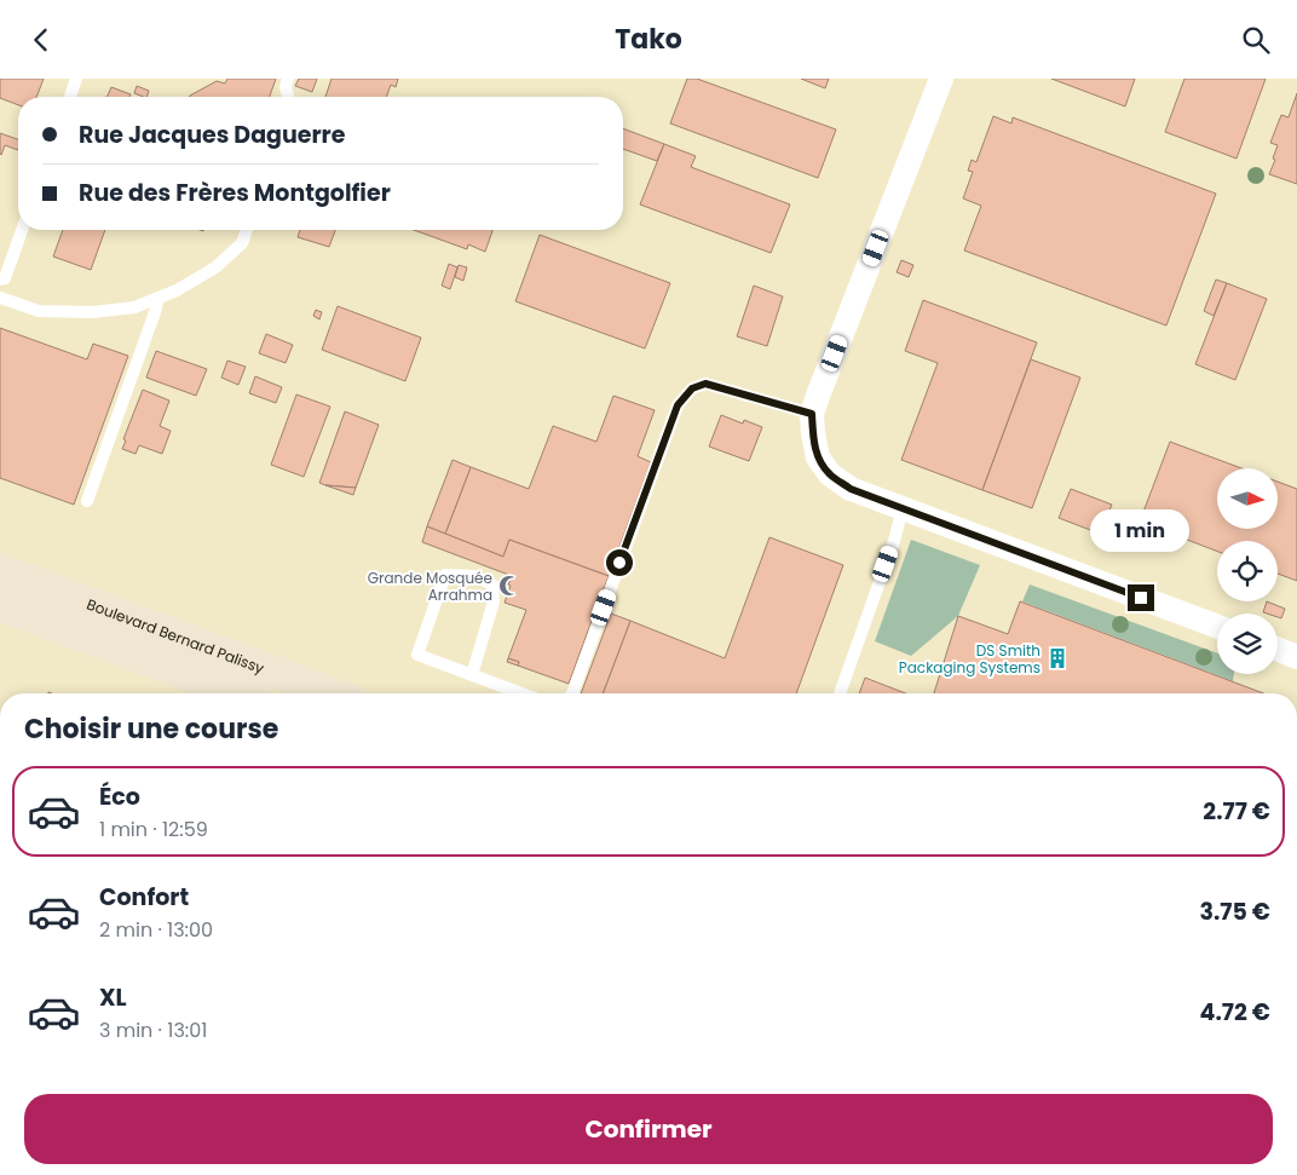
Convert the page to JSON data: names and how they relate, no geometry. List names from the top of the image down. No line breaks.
{"streets":{"main road":["Boulevard Bernard Palissy"]},"places":{"mosque":["Grande Mosquée Arrahma"],"building":["DS Smith Packaging Systems"]},"north":"right","page":{"header":"Tako","banner":["Rue Jacques Daguerre","Rue des Frères Montgolfier"],"bubble":"1 min","heading":"Choisir une course","list":[{"name":"Éco","note":"1 min · 12:59","value":"2.77 €"},{"name":"Confort","note":"2 min · 13:00","value":"3.75 €"},{"name":"XL","note":"3 min · 13:01","value":"4.72 €"}],"buttons":"Confirmer"}}
